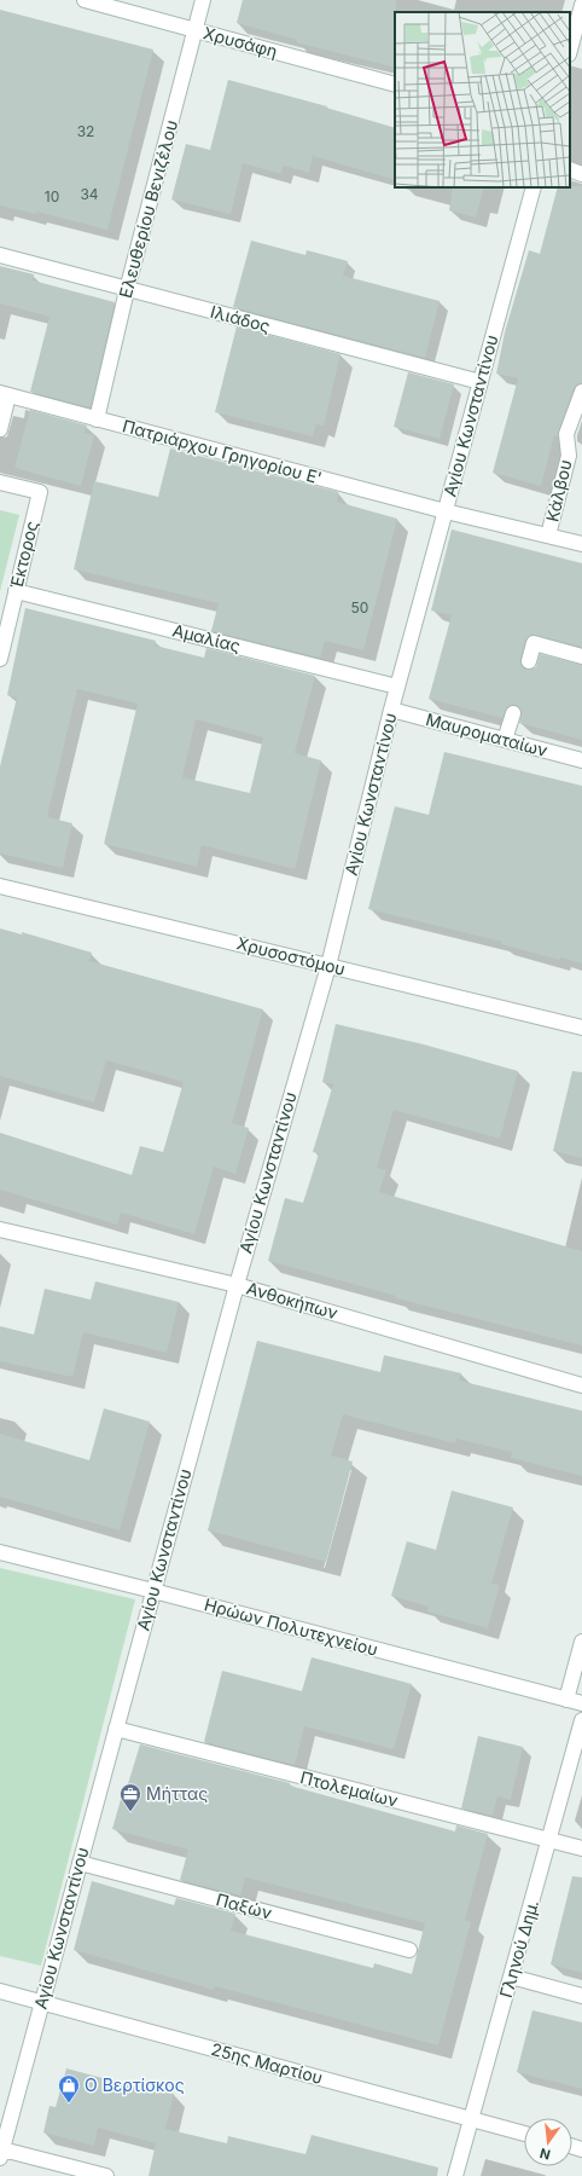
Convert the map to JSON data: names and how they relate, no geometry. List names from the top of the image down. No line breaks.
{"streets":{"street":["Χρυσάφη","Ελευθερίου Βενιζέλου","Ιλιάδος","Αγίου Κωνσταντίνου","Πατριάρχου Γρηγορίου Ε'","Κάλβου","Έκτορος","Αμαλίας","Μαυροματαίων","Χρυσοστόμου","Ανθοκήπων","Ηρώων Πολυτεχνείου","Πτολεμαίων","Παξών","Γληνού Δημ.","25ης Μαρτίου"]},"crossings":[["Χρυσάφη","Ελευθερίου Βενιζέλου"],["Ελευθερίου Βενιζέλου","Ιλιάδος"],["Ελευθερίου Βενιζέλου","Πατριάρχου Γρηγορίου Ε'"],["Ιλιάδος","Αγίου Κωνσταντίνου"],["Αγίου Κωνσταντίνου","Πατριάρχου Γρηγορίου Ε'"],["Αγίου Κωνσταντίνου","Αμαλίας"],["Αγίου Κωνσταντίνου","Μαυροματαίων"],["Αγίου Κωνσταντίνου","Χρυσοστόμου"],["Αγίου Κωνσταντίνου","Ανθοκήπων"],["Αγίου Κωνσταντίνου","Ηρώων Πολυτεχνείου"],["Αγίου Κωνσταντίνου","Πτολεμαίων"],["Αγίου Κωνσταντίνου","Παξών"],["Αγίου Κωνσταντίνου","25ης Μαρτίου"],["Πατριάρχου Γρηγορίου Ε'","Κάλβου"],["Έκτορος","Αμαλίας"],["Πτολεμαίων","Γληνού Δημ."],["Γληνού Δημ.","25ης Μαρτίου"]],"places":{"office":["Μήττας"],"shop":["Ο Βερτίσκος"]},"house_numbers":["32","34","10","50"],"north":"bottom"}
